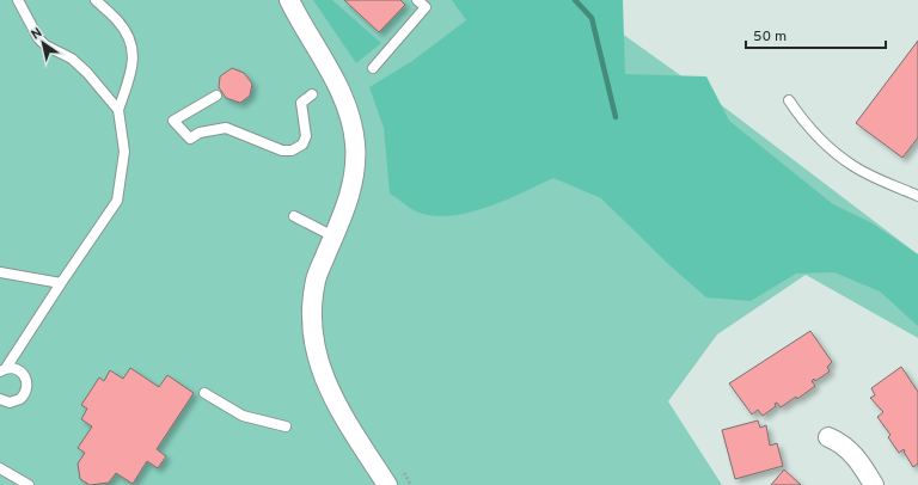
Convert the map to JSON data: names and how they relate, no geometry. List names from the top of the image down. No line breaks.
{"scale_bar":"50 m","north":"top left"}
